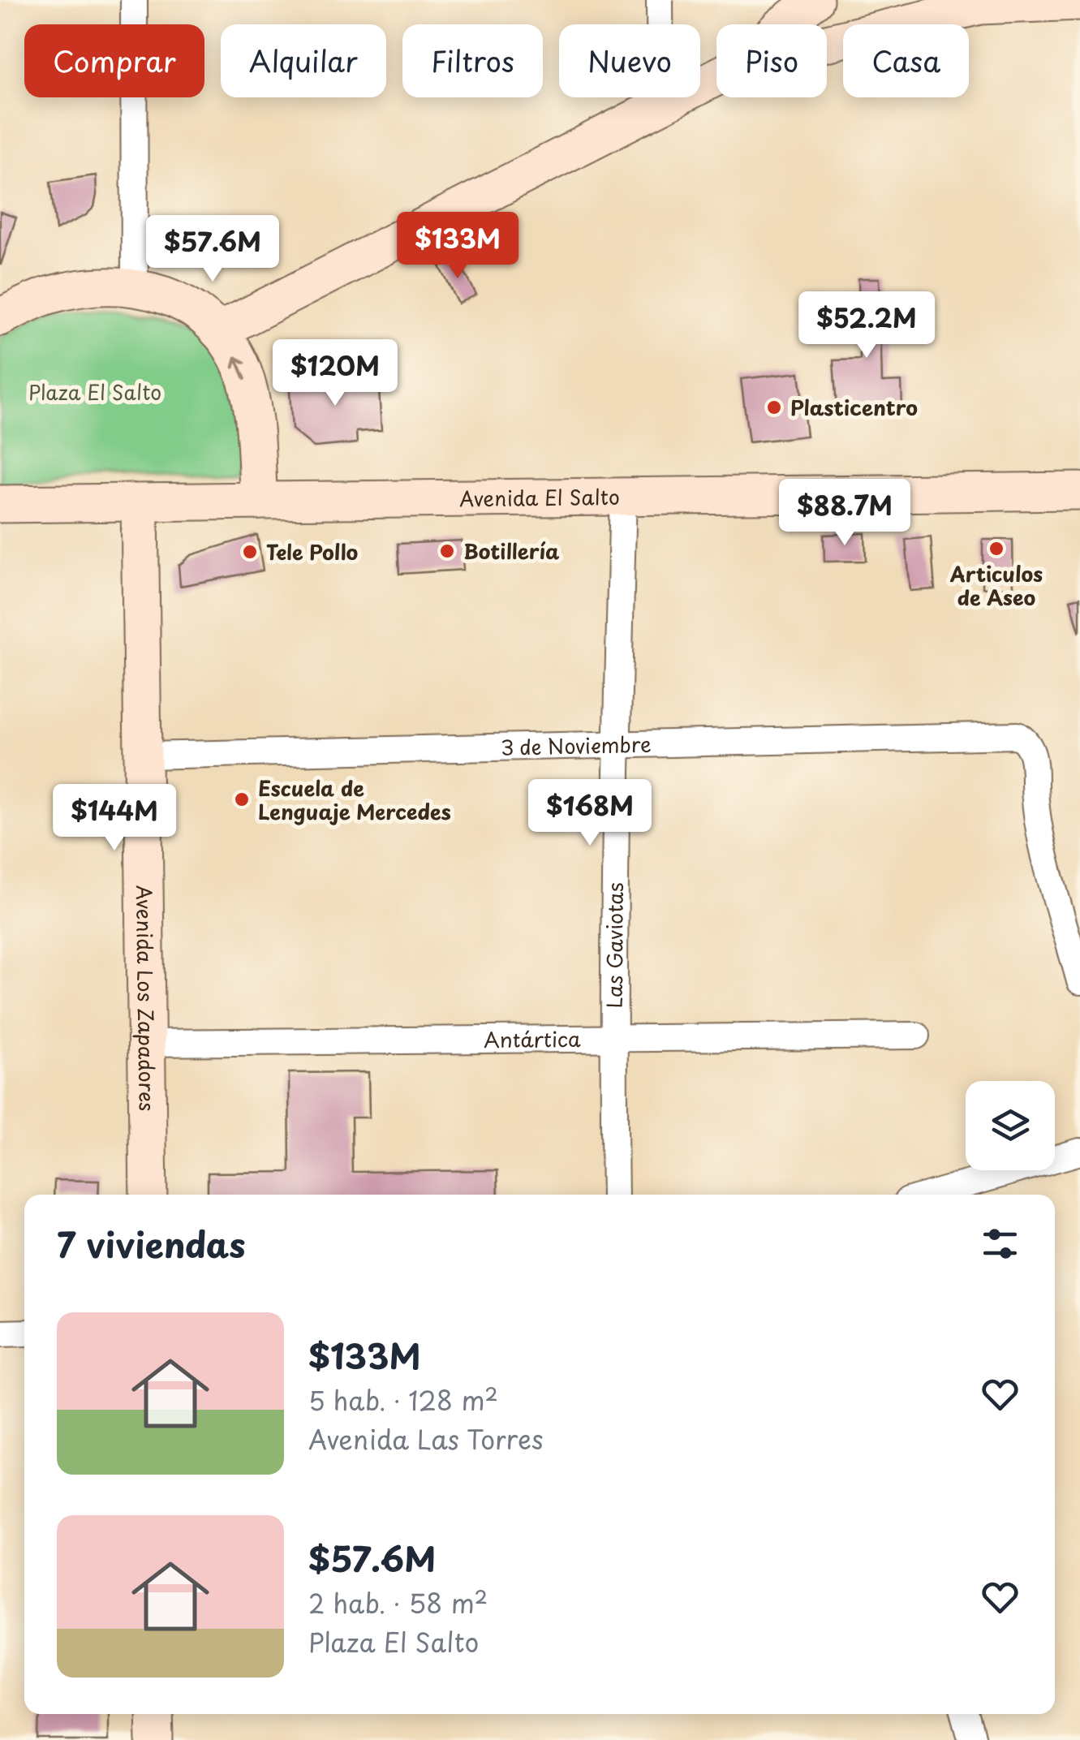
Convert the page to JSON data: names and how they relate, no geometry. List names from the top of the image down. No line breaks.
{"streets":{"main road":["Avenida El Salto","Avenida Los Zapadores"],"street":["3 de Noviembre","Las Gaviotas","Antártica"]},"crossings":[["Avenida El Salto","Las Gaviotas"],["Avenida El Salto","Avenida Los Zapadores"],["3 de Noviembre","Las Gaviotas"],["3 de Noviembre","Avenida Los Zapadores"],["Las Gaviotas","Antártica"],["Avenida Los Zapadores","Antártica"]],"parks":["Plaza El Salto"],"places":["Plasticentro","Articulos de Aseo","Botillería","Tele Pollo","Escuela de Lenguaje Mercedes"],"page":{"chip":["Comprar","Alquilar","Filtros","Nuevo","Piso","Casa"],"price":["$133M","$57.6M","$52.2M","$120M","$88.7M","$168M","$144M"],"heading":"7 viviendas","list":[{"name":"$133M","note":"5 hab. · 128 m² · Avenida Las Torres"},{"name":"$57.6M","note":"2 hab. · 58 m² · Plaza El Salto"}]}}
